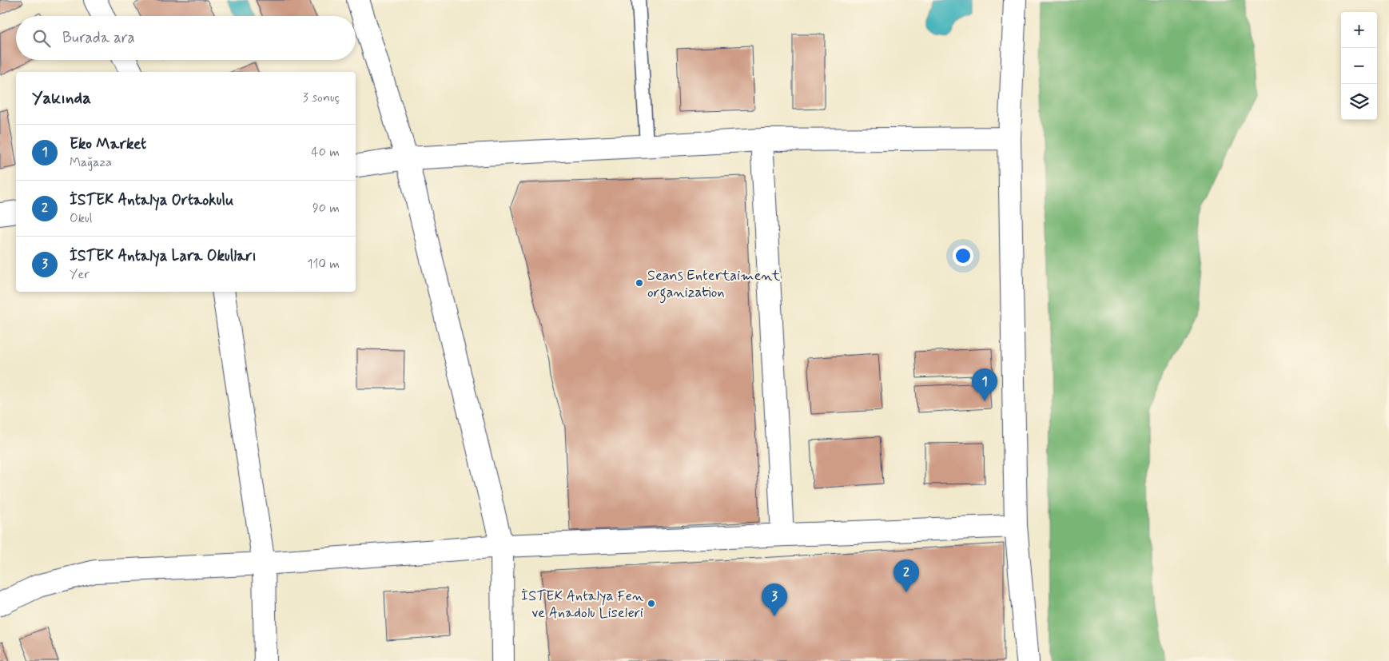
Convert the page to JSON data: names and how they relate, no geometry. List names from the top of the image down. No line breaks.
{"places":["Seans Entertaiment organization","İSTEK Antalya Fen ve Anadolu Liseleri"],"page":{"map_buttons":["+","−"],"search":"Burada ara","heading":["Yakında","3 sonuç"],"list":[{"mark":"1","name":"Eko Market","note":"Mağaza","value":"40 m"},{"mark":"2","name":"İSTEK Antalya Ortaokulu","note":"Okul","value":"90 m"},{"mark":"3","name":"İSTEK Antalya Lara Okulları","note":"Yer","value":"110 m"}],"pins":["1","2","3"]}}
